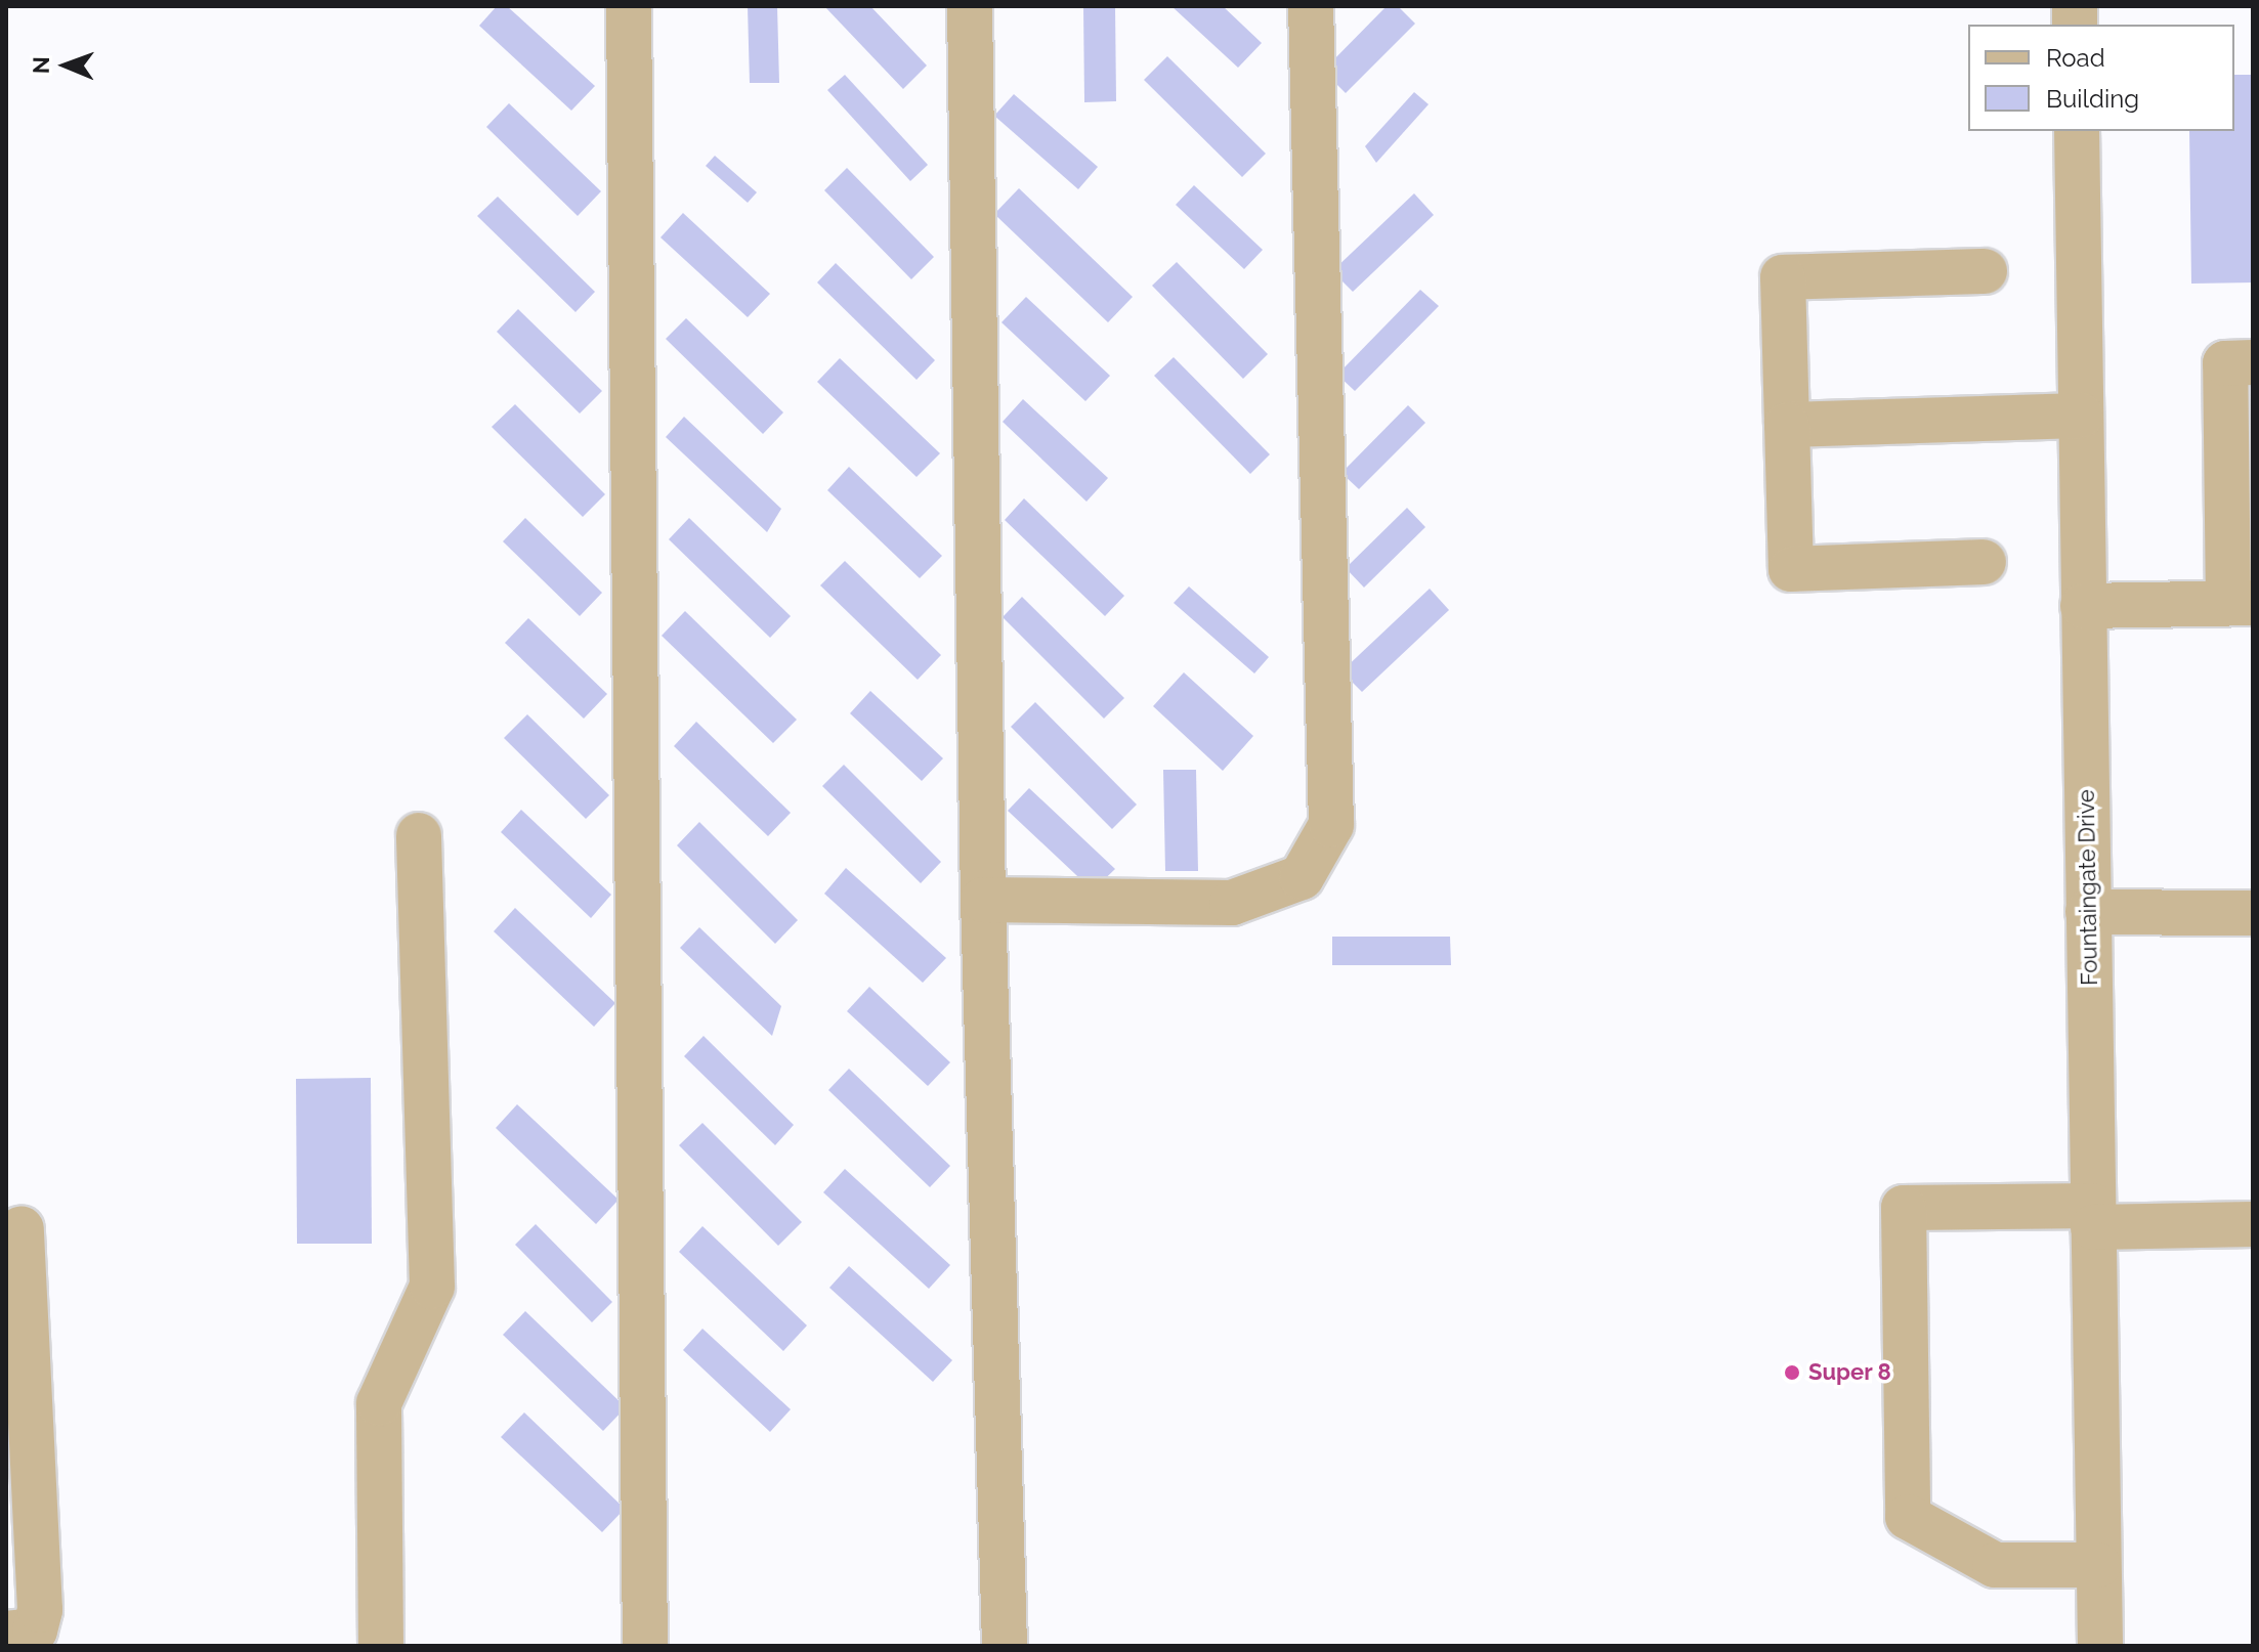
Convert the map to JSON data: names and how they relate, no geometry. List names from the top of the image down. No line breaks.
{"streets":{"street":["Fountaingate Drive"]},"places":["Super 8"],"legend":["Road","Building"],"north":"left"}
